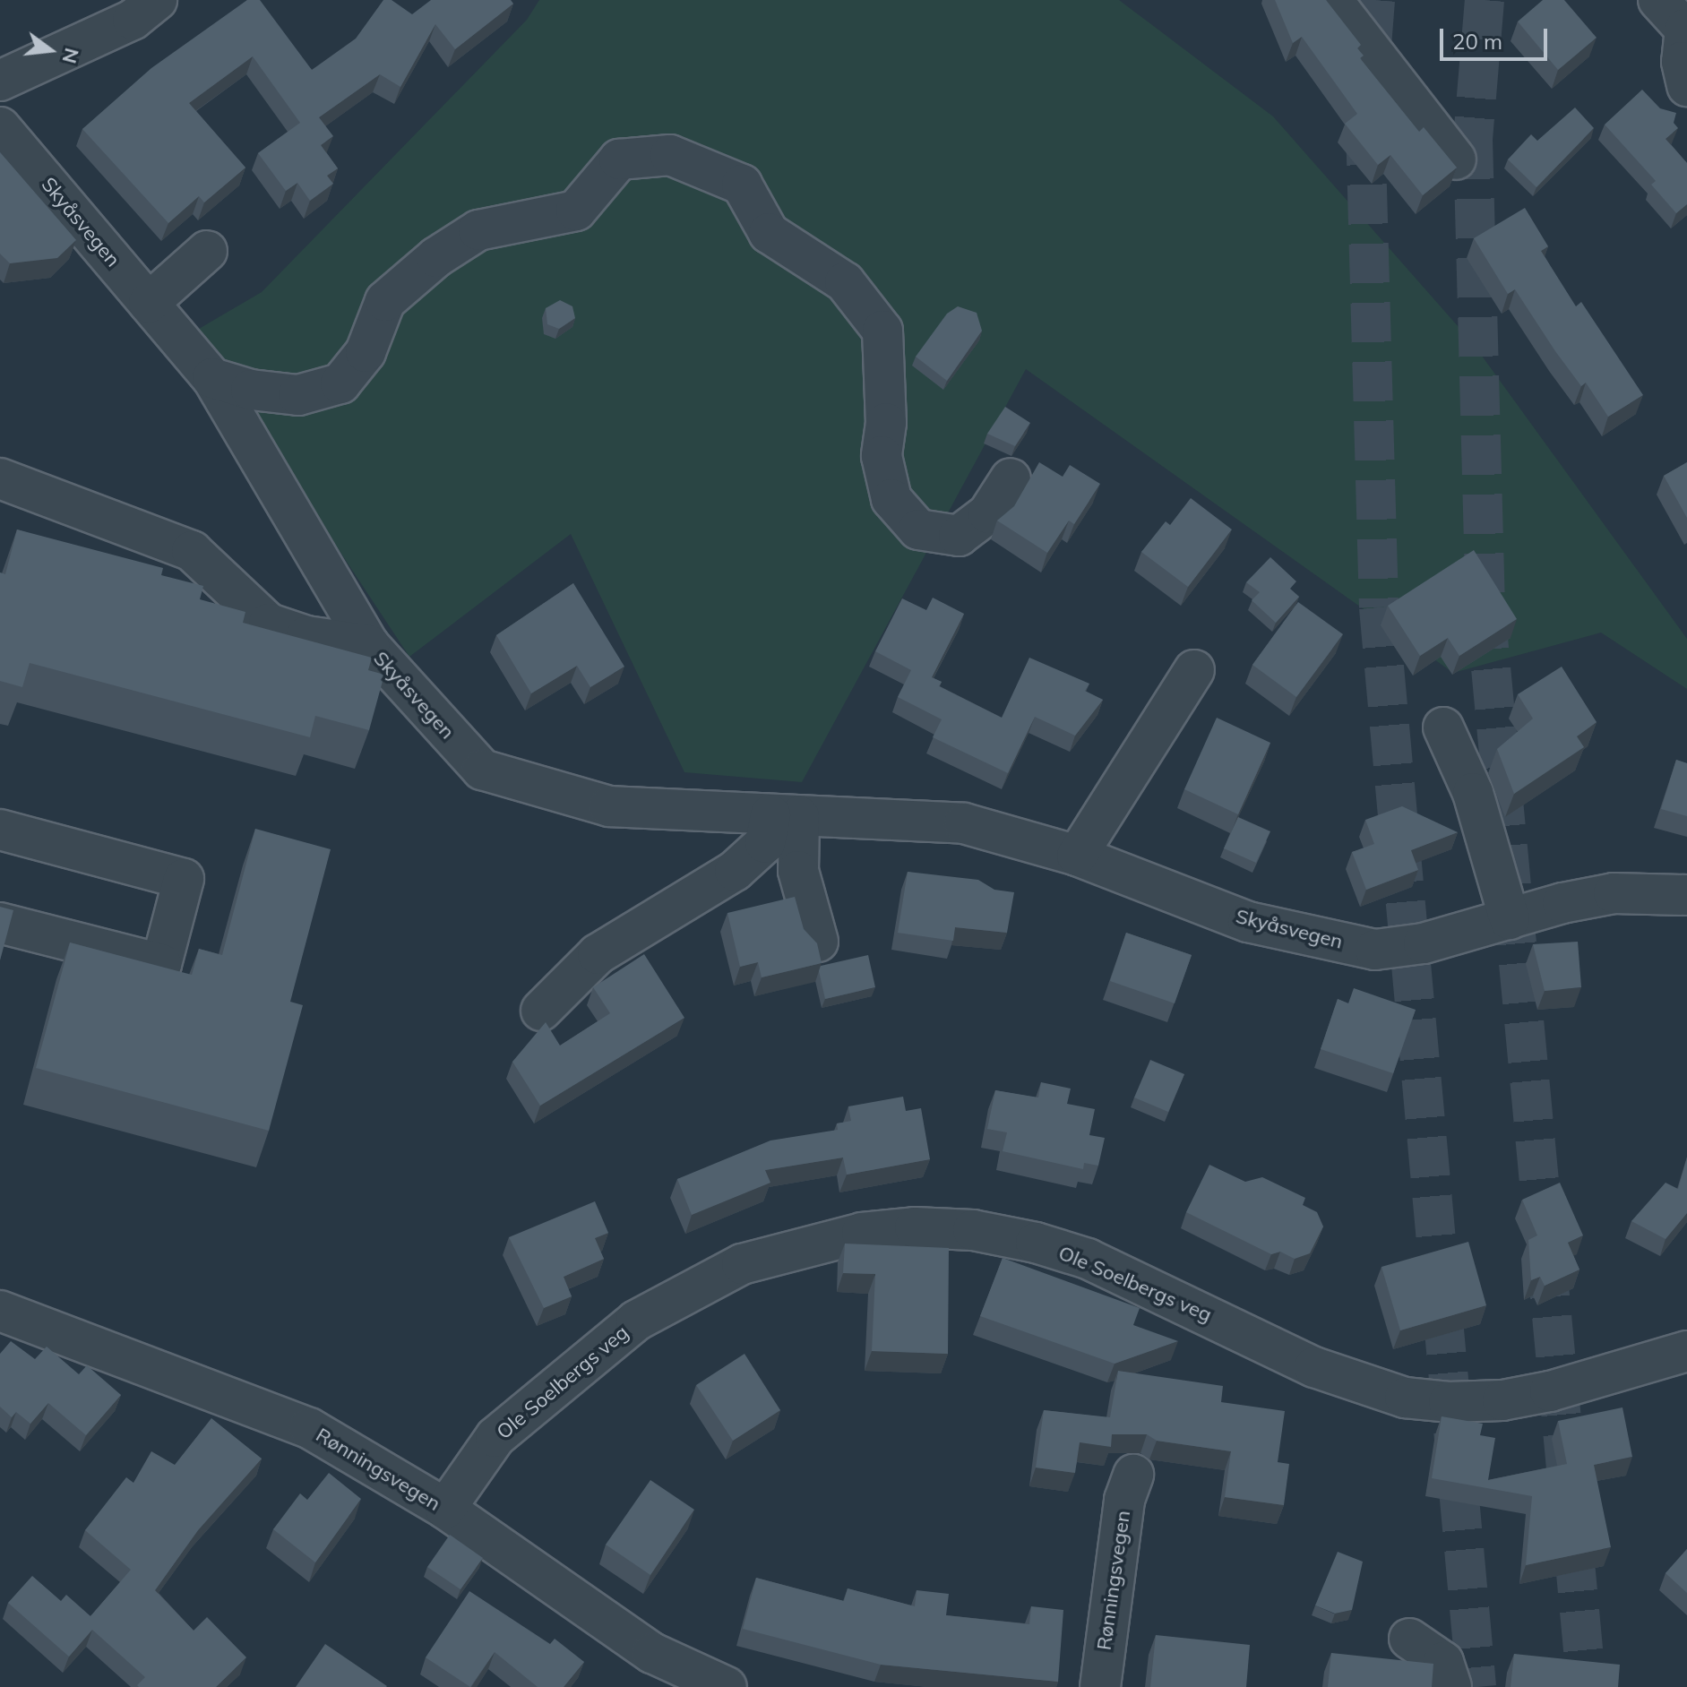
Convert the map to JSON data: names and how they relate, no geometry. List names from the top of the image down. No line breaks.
{"streets":{"street":["Skyåsvegen","Ole Soelbergs veg","Rønningsvegen"]},"crossings":[["Ole Soelbergs veg","Rønningsvegen"]],"scale_bar":"20 m","north":"right"}
